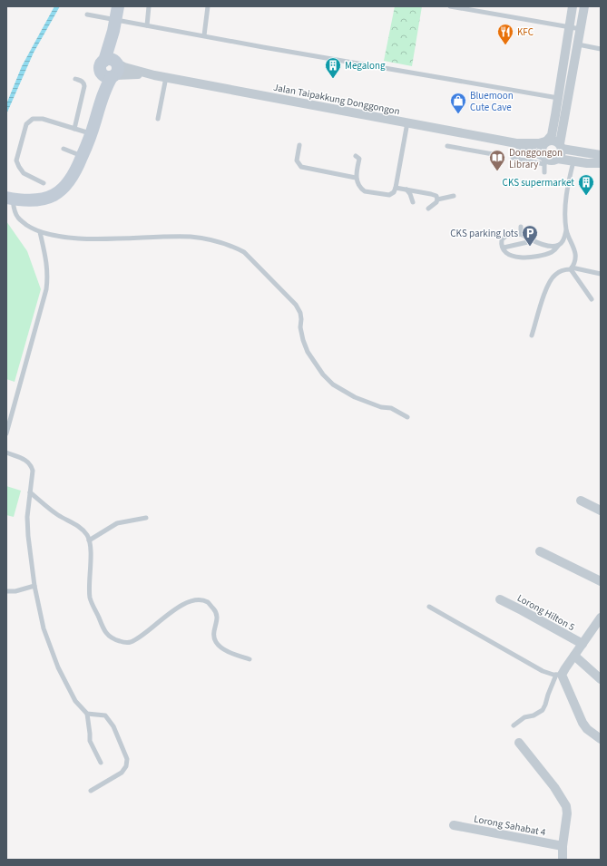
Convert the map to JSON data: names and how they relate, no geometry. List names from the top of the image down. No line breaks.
{"streets":{"street":["Jalan Taipakkung Donggongon","Lorong Hilton 5","Lorong Sahabat 4"]},"places":{"restaurant":["KFC"],"building":["Megalong","CKS supermarket"],"shop":["Bluemoon Cute Cave"],"library":["Donggongon Library"],"parking":["CKS parking lots"]}}
